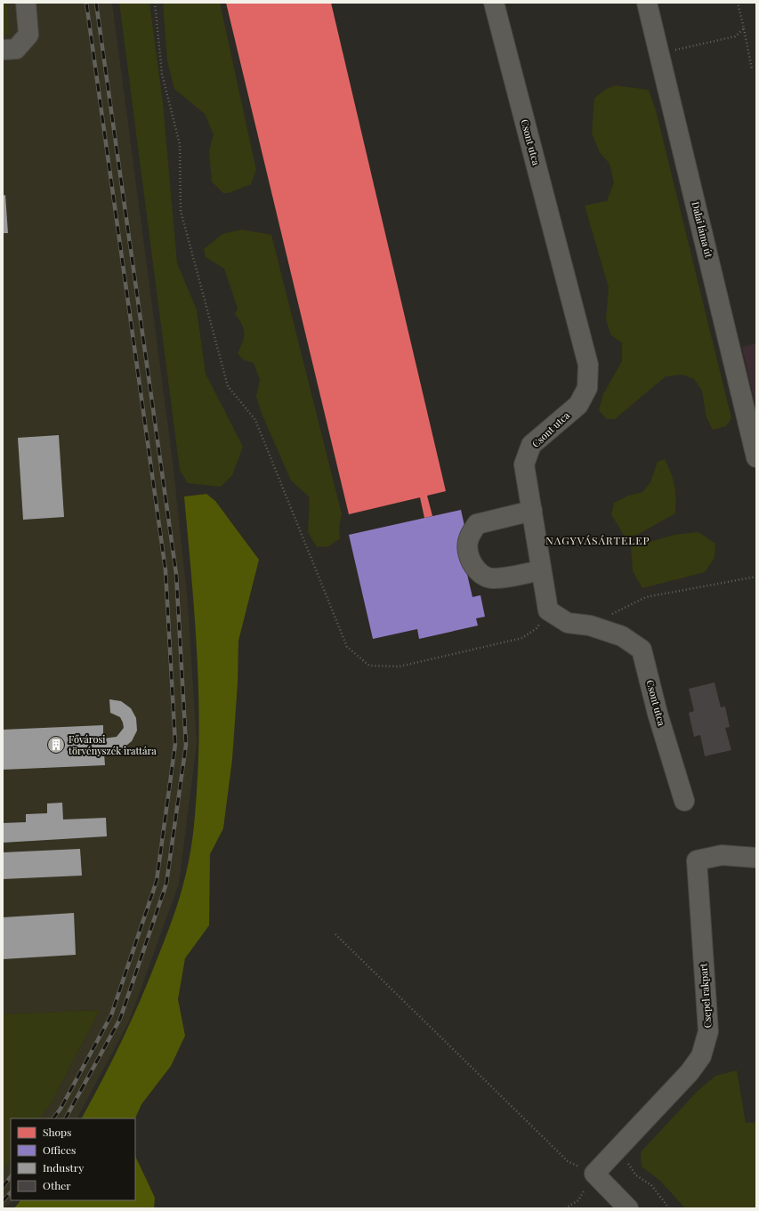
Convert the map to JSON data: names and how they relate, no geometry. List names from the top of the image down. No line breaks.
{"streets":{"lane":["Csont utca","Dalai láma út","Csepel rakpart"]},"districts":["NAGYVÁSÁRTELEP"],"places":{"building":["Fővárosi törvényszék irattára"]},"legend":["Shops","Offices","Industry","Other"]}
